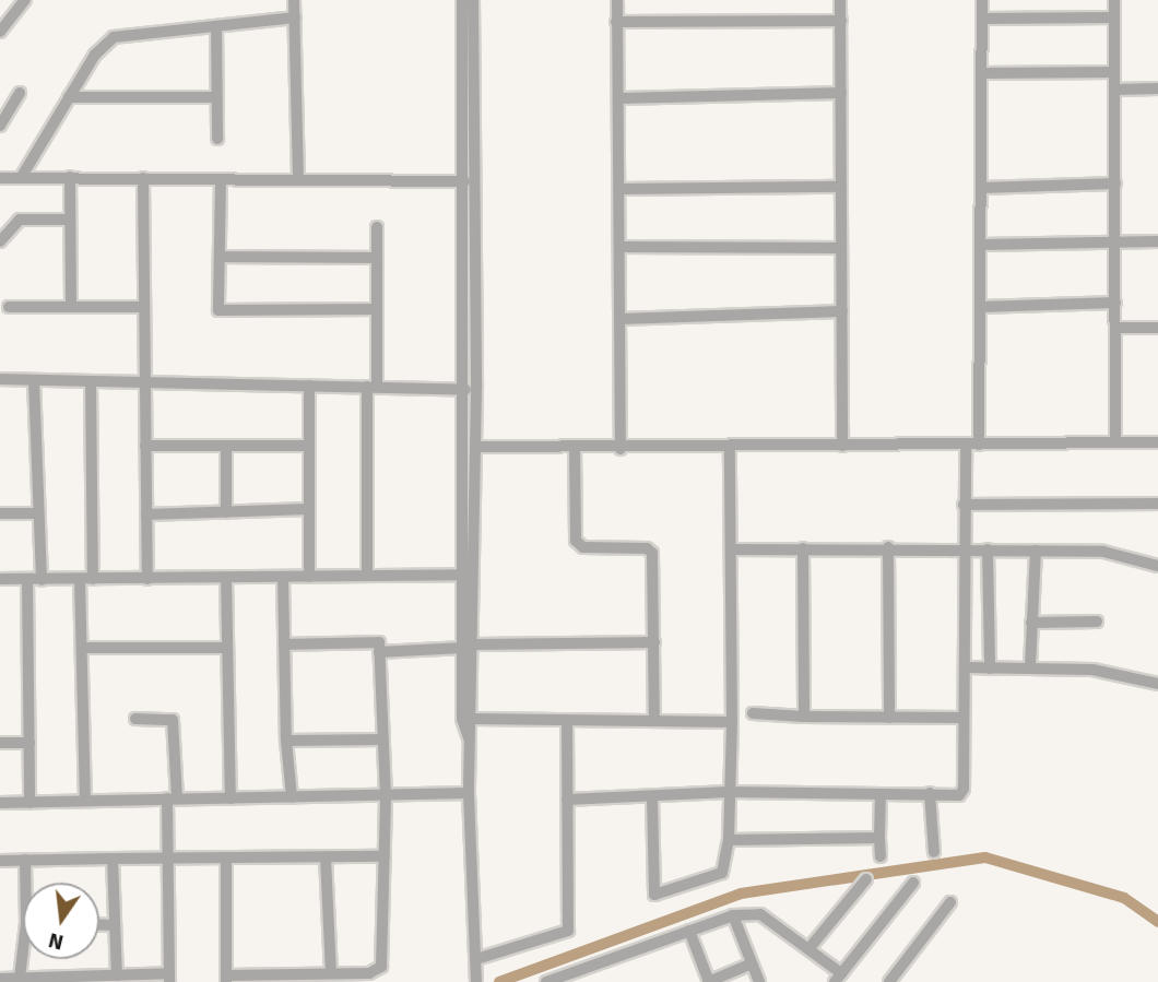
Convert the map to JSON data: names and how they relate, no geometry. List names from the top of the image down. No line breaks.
{"north":"bottom"}
